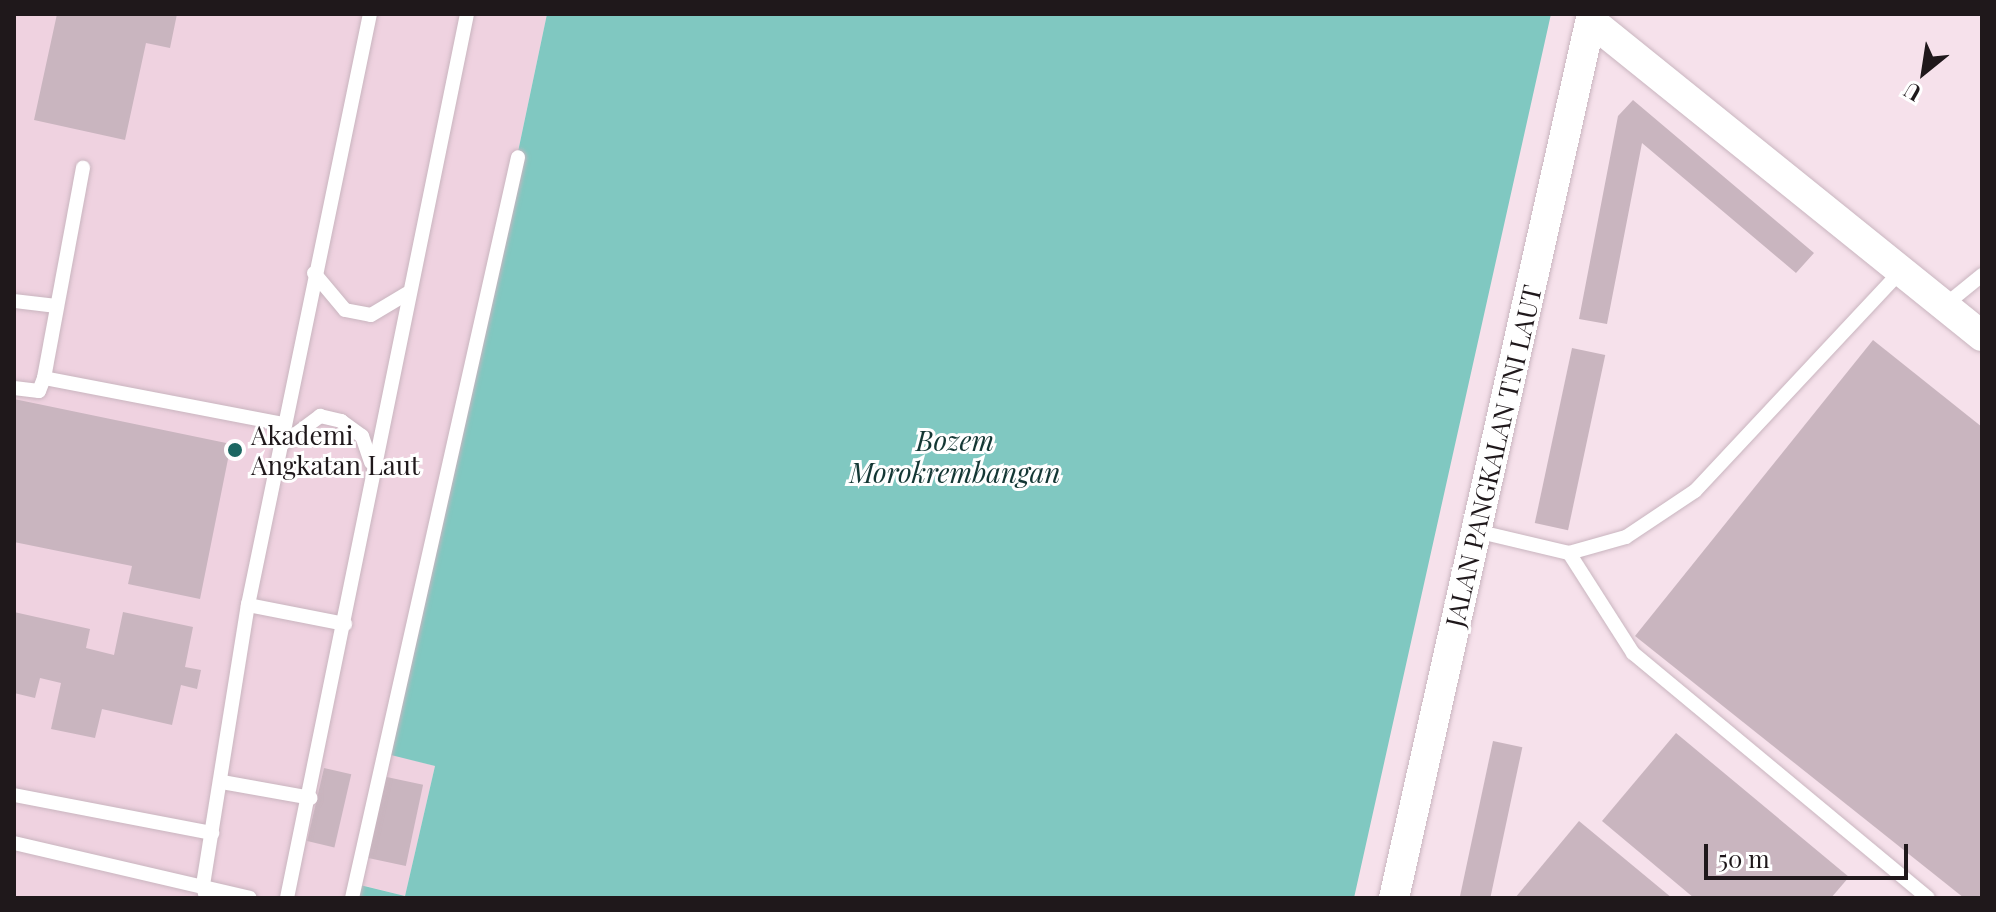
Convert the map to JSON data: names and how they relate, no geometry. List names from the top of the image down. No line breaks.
{"streets":{"street":["JALAN PANGKALAN TNI LAUT"]},"water":["Bozem Morokrembangan"],"places":["Akademi Angkatan Laut"],"scale_bar":"50 m","north":"bottom left"}
